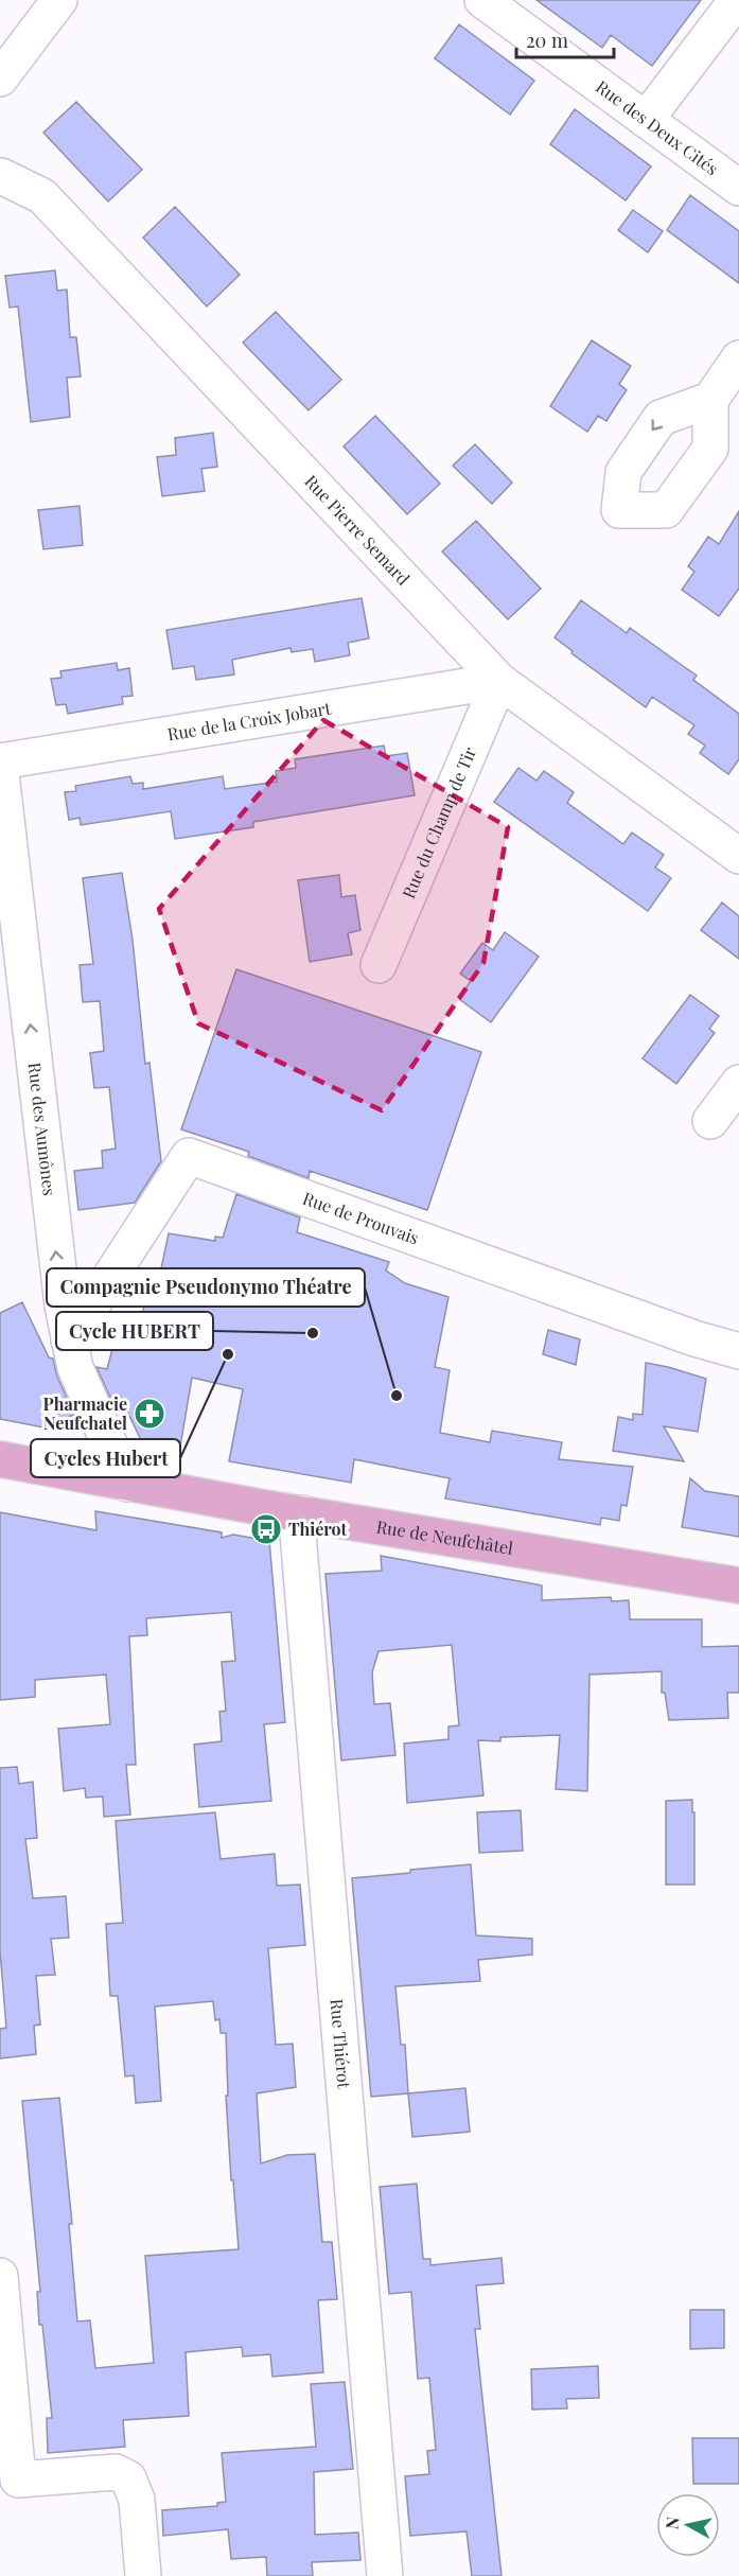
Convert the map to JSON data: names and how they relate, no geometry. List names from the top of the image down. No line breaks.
{"streets":{"main road":["Rue de Neufchâtel"],"street":["Rue des Deux Cités","Rue Pierre Semard","Rue de la Croix Jobart","Rue du Champ de Tir","Rue des Aumônes","Rue de Prouvais","Rue Thiérot"]},"crossings":[["Rue Pierre Semard","Rue de la Croix Jobart"],["Rue Pierre Semard","Rue du Champ de Tir"],["Rue de la Croix Jobart","Rue du Champ de Tir"],["Rue de la Croix Jobart","Rue des Aumônes"],["Rue des Aumônes","Rue de Prouvais"],["Rue des Aumônes","Rue de Neufchâtel"],["Rue de Neufchâtel","Rue Thiérot"]],"one_way":["Rue des Aumônes"],"places":{"other":["Cycle HUBERT","Cycles Hubert","Compagnie Pseudonymo Théatre"],"pharmacy":["Pharmacie Neufchatel"],"bus stop":["Thiérot"]},"scale_bar":"20 m","north":"left"}
